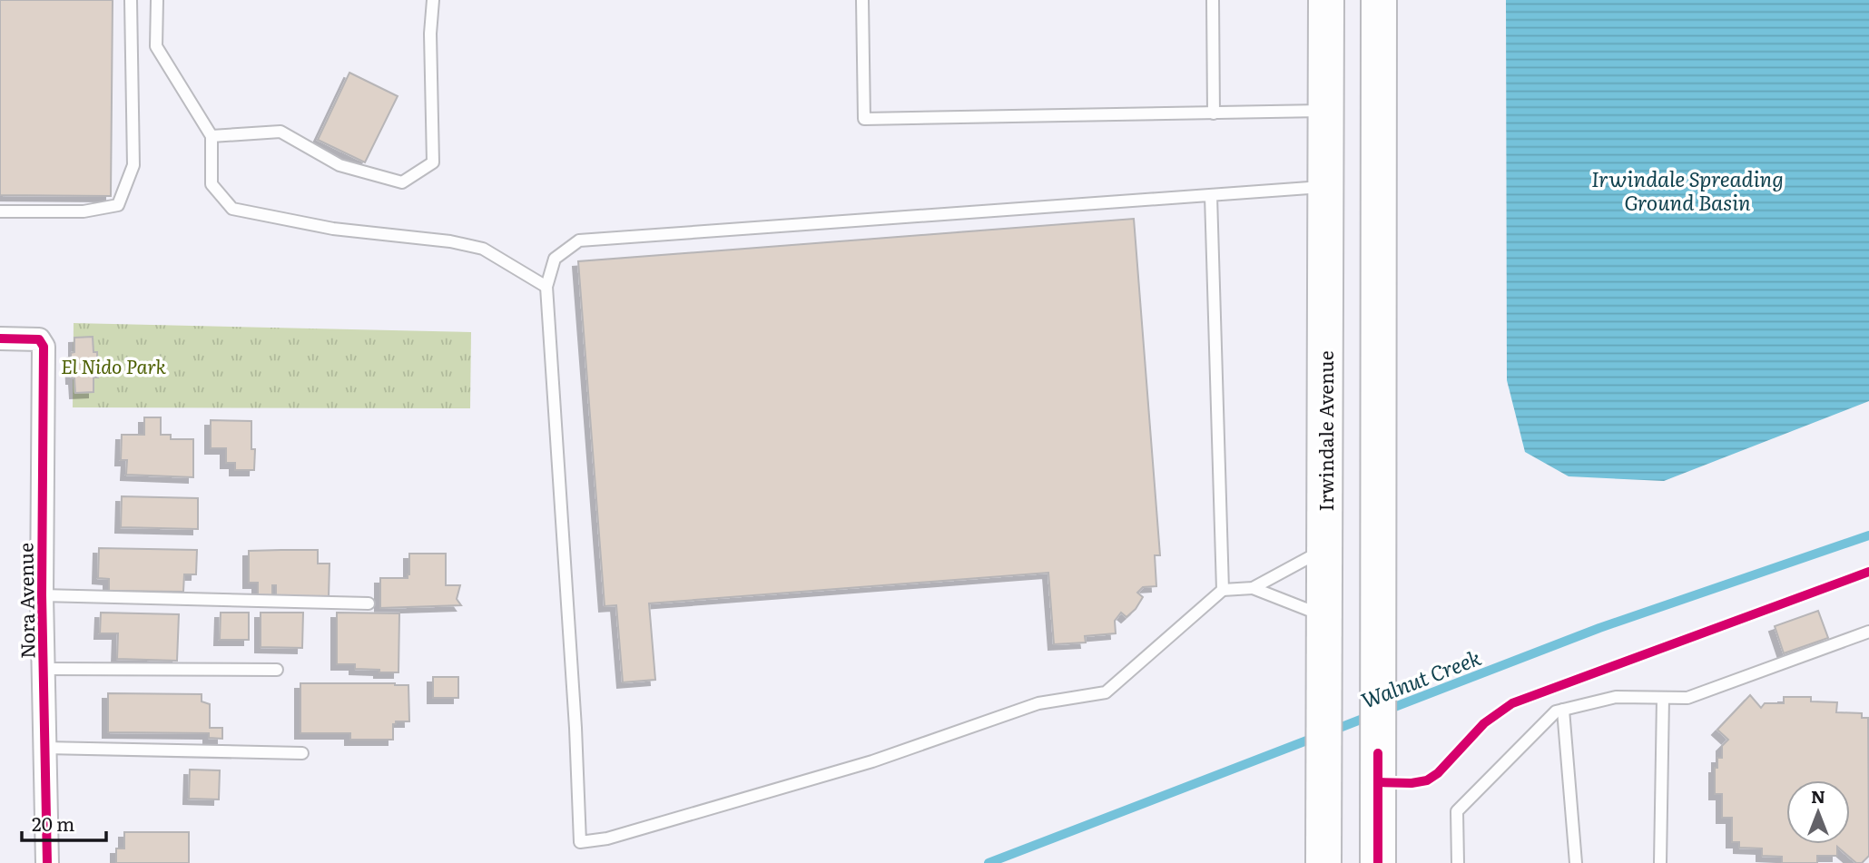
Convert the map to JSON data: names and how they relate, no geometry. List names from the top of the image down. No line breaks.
{"streets":{"main road":["Irwindale Avenue"],"street":["Nora Avenue"]},"water":["Irwindale Spreading Ground Basin","Walnut Creek"],"parks":["El Nido Park"],"scale_bar":"20 m","north":"top"}
